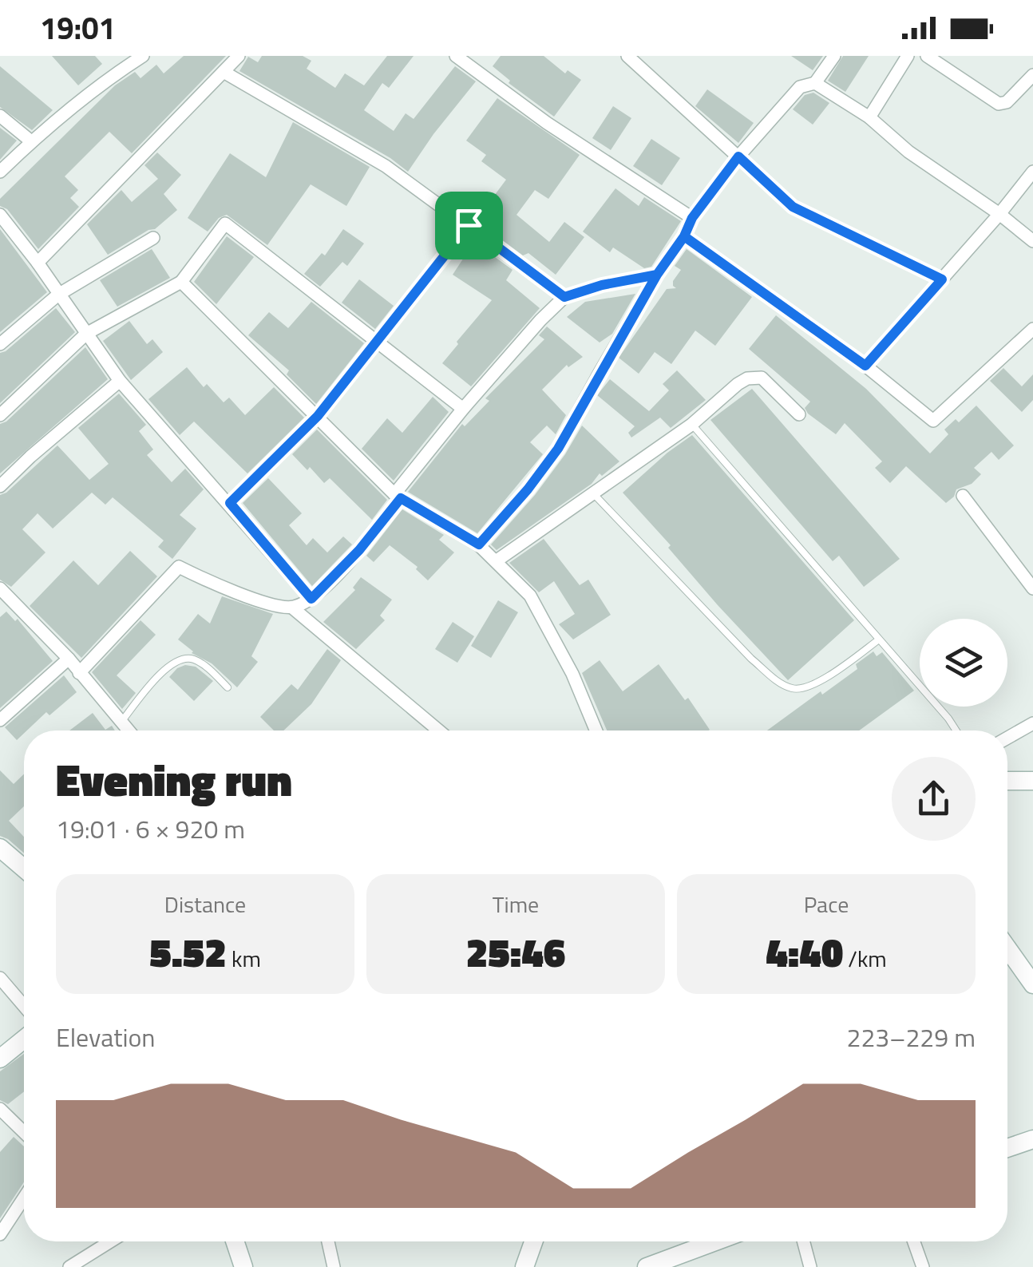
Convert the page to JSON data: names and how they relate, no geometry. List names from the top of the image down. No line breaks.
{"page":{"status":"19:01","heading":["Evening run","19:01 · 6 × 920 m"],"stats":[["Distance","5.52 km"],["Time","25:46"],["Pace","4:40 /km"]],"chart":["Elevation","223–229 m"]}}
